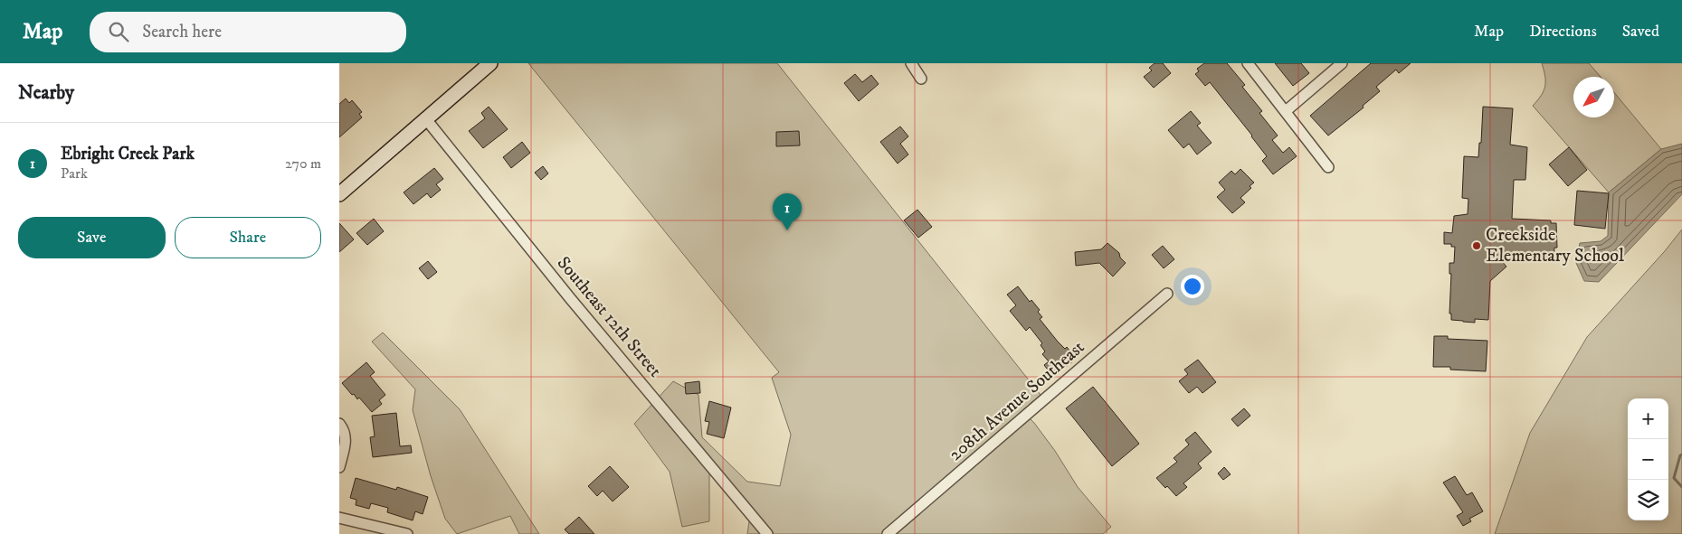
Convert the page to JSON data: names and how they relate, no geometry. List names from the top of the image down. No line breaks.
{"streets":{"street":["Southeast 12th Street","208th Avenue Southeast"]},"places":["Creekside Elementary School"],"north":"bottom left","page":{"header":"Map","search":"Search here","nav":["Map","Directions","Saved"],"heading":"Nearby","list":[{"mark":"1","name":"Ebright Creek Park","note":"Park","value":"270 m"}],"pins":"1","buttons":["Save","Share"],"map_buttons":["+","−"]}}
